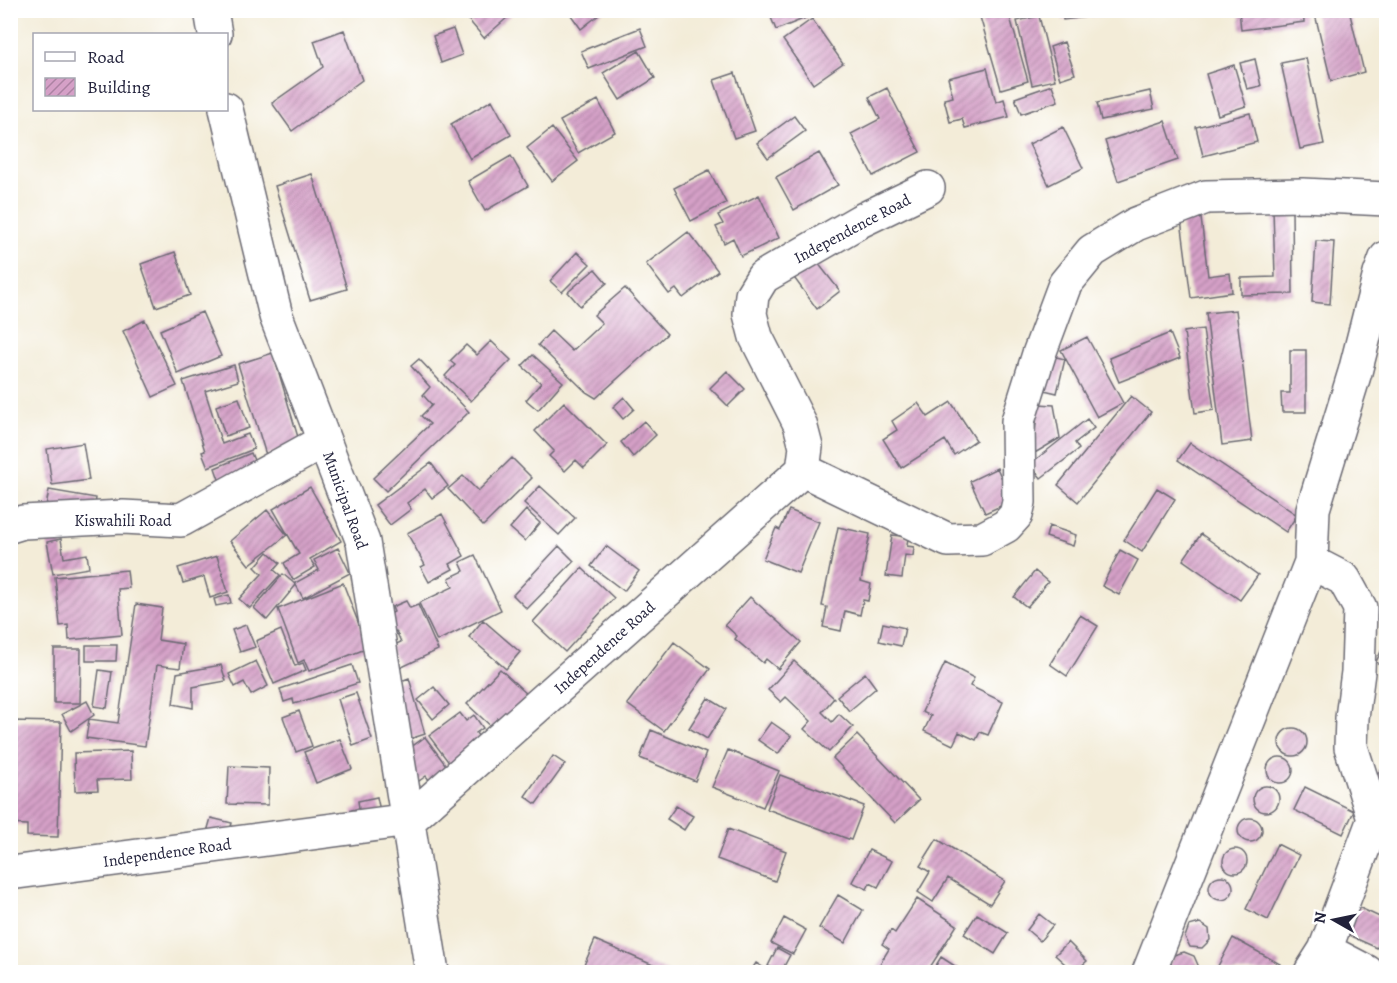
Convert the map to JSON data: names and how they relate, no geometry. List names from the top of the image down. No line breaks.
{"streets":{"street":["Independence Road","Municipal Road","Kiswahili Road"]},"crossings":[["Independence Road","Municipal Road"],["Municipal Road","Kiswahili Road"]],"legend":["Road","Building"],"north":"left"}
